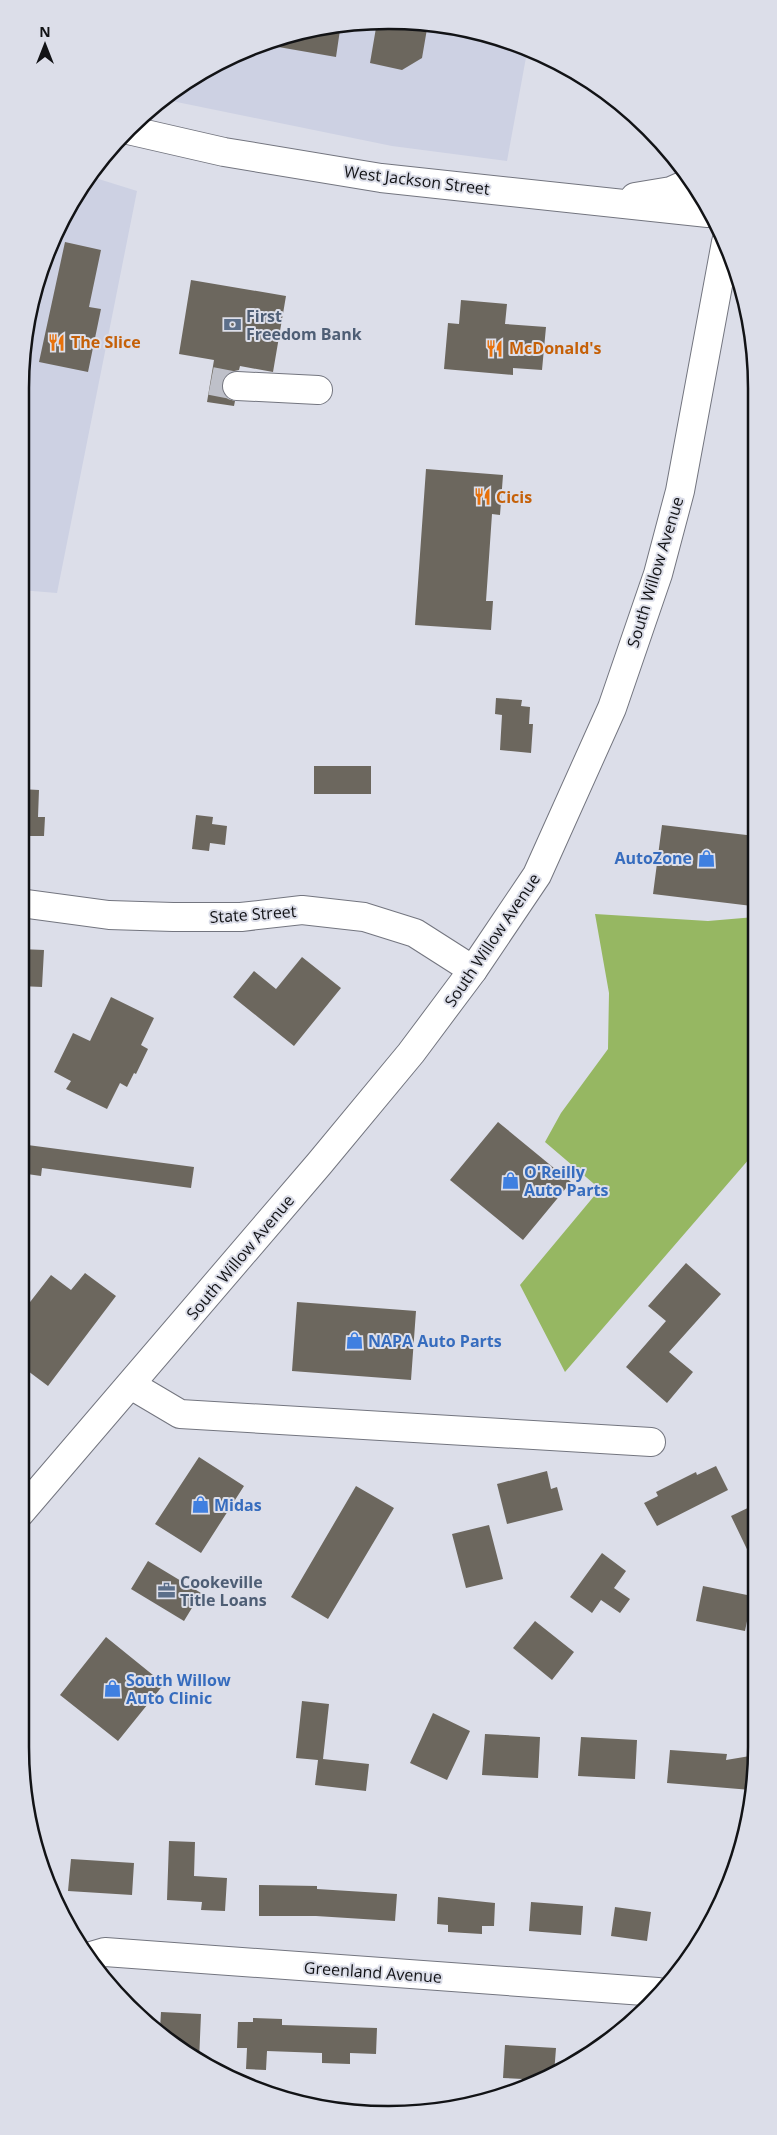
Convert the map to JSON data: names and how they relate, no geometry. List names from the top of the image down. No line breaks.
{"streets":{"street":["West Jackson Street","South Willow Avenue","State Street","Greenland Avenue"]},"crossings":[["South Willow Avenue","State Street"]],"places":{"bank":["First Freedom Bank"],"restaurant":["The Slice","McDonald's","Cicis"],"shop":["AutoZone","O'Reilly Auto Parts","NAPA Auto Parts","Midas","South Willow Auto Clinic"],"office":["Cookeville Title Loans"]},"north":"top"}
